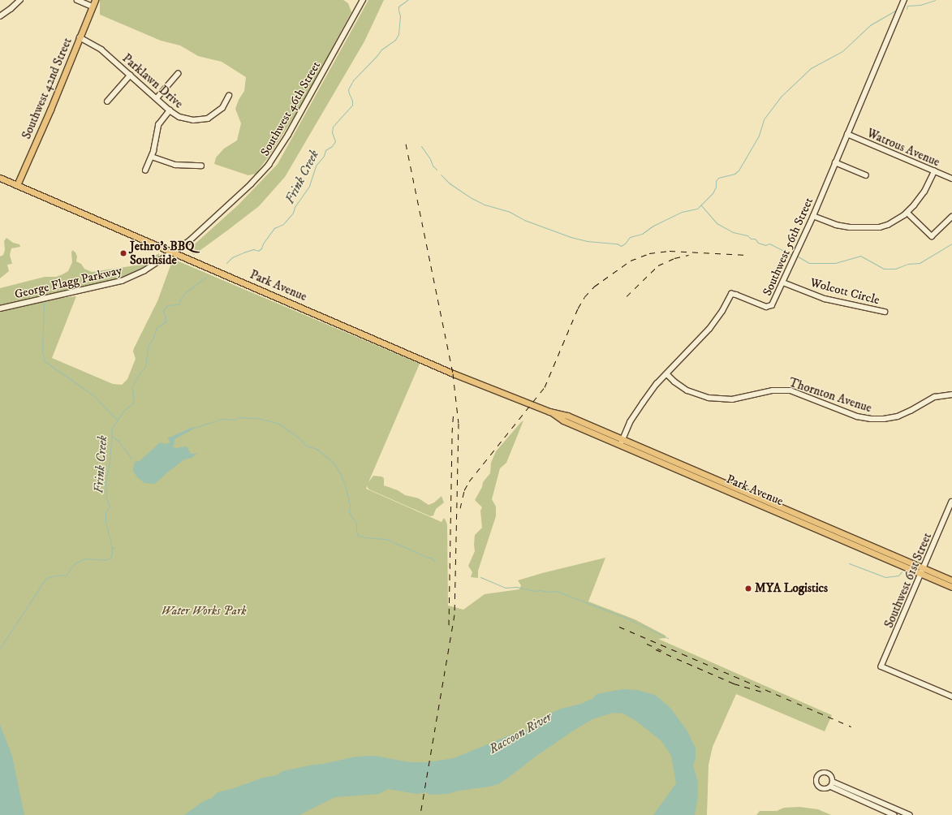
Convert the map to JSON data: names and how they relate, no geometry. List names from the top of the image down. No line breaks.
{"streets":{"main road":["Southwest 42nd Street","Park Avenue"],"street":["Parklawn Drive","Southwest 46th Street","Watrous Avenue","Southwest 56th Street","George Flagg Parkway","Wolcott Circle","Thornton Avenue","Southwest 61st Street"]},"crossings":[["Parklawn Drive","Southwest 42nd Street"],["Southwest 42nd Street","Park Avenue"],["Southwest 46th Street","George Flagg Parkway"],["Southwest 46th Street","Park Avenue"],["Watrous Avenue","Southwest 56th Street"],["Southwest 56th Street","Park Avenue"],["Southwest 56th Street","Wolcott Circle"],["Southwest 56th Street","Thornton Avenue"],["George Flagg Parkway","Park Avenue"],["Park Avenue","Southwest 61st Street"]],"water":["Frink Creek","Raccoon River"],"parks":["Water Works Park"],"places":["Jethro's BBQ Southside","MYA Logistics"]}
